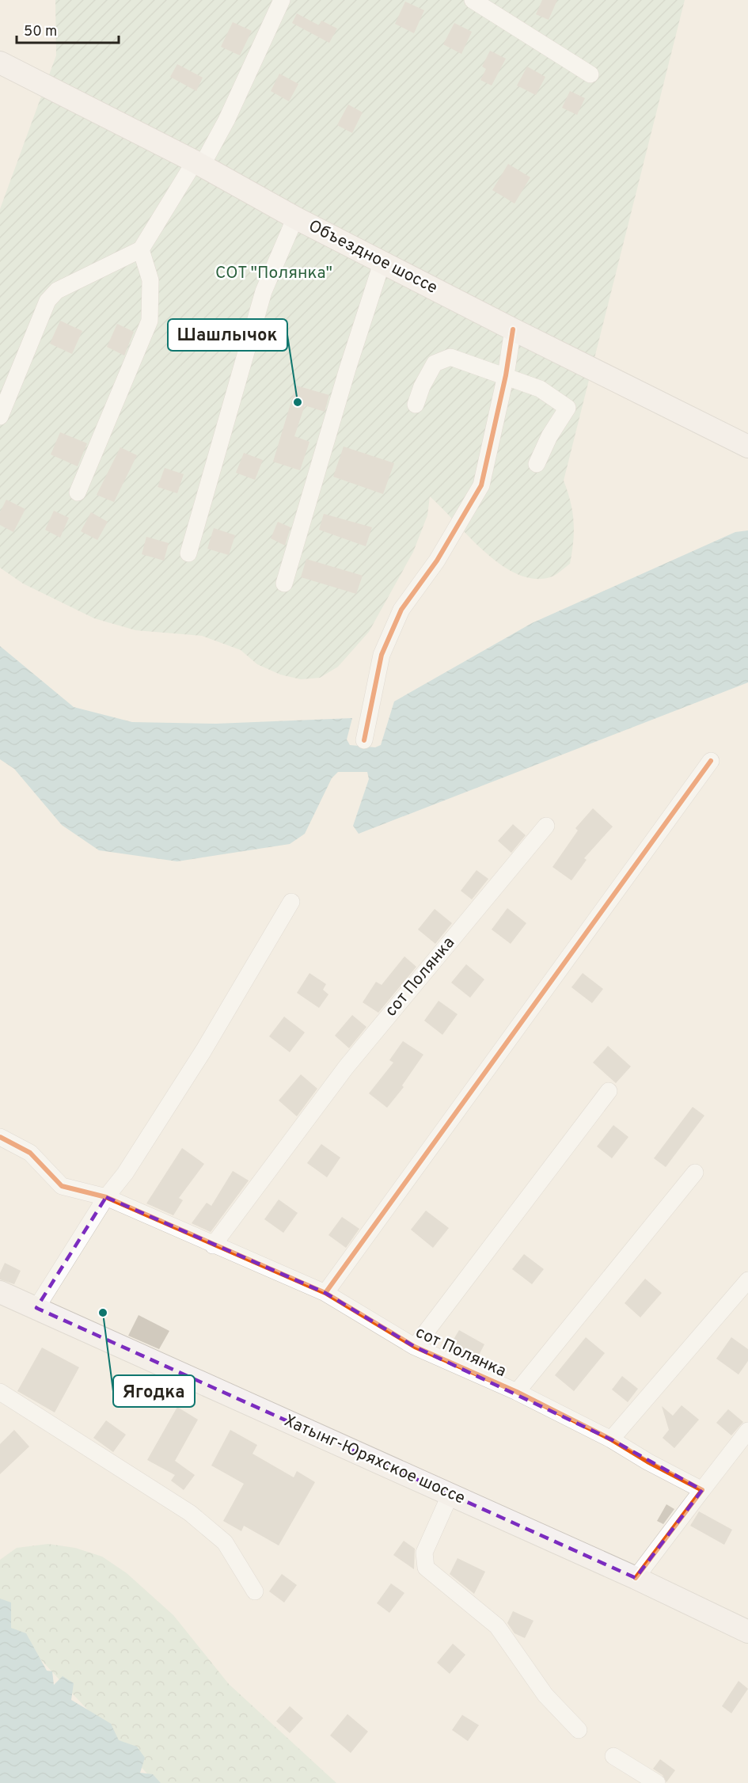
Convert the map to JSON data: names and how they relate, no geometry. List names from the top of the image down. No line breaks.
{"streets":{"main road":["Объездное шоссе","Хатынг-Юряхское шоссе"],"street":["сот Полянка"]},"parks":["СОТ \"Полянка\""],"places":["Шашлычок","Ягодка"],"scale_bar":"50 m"}
